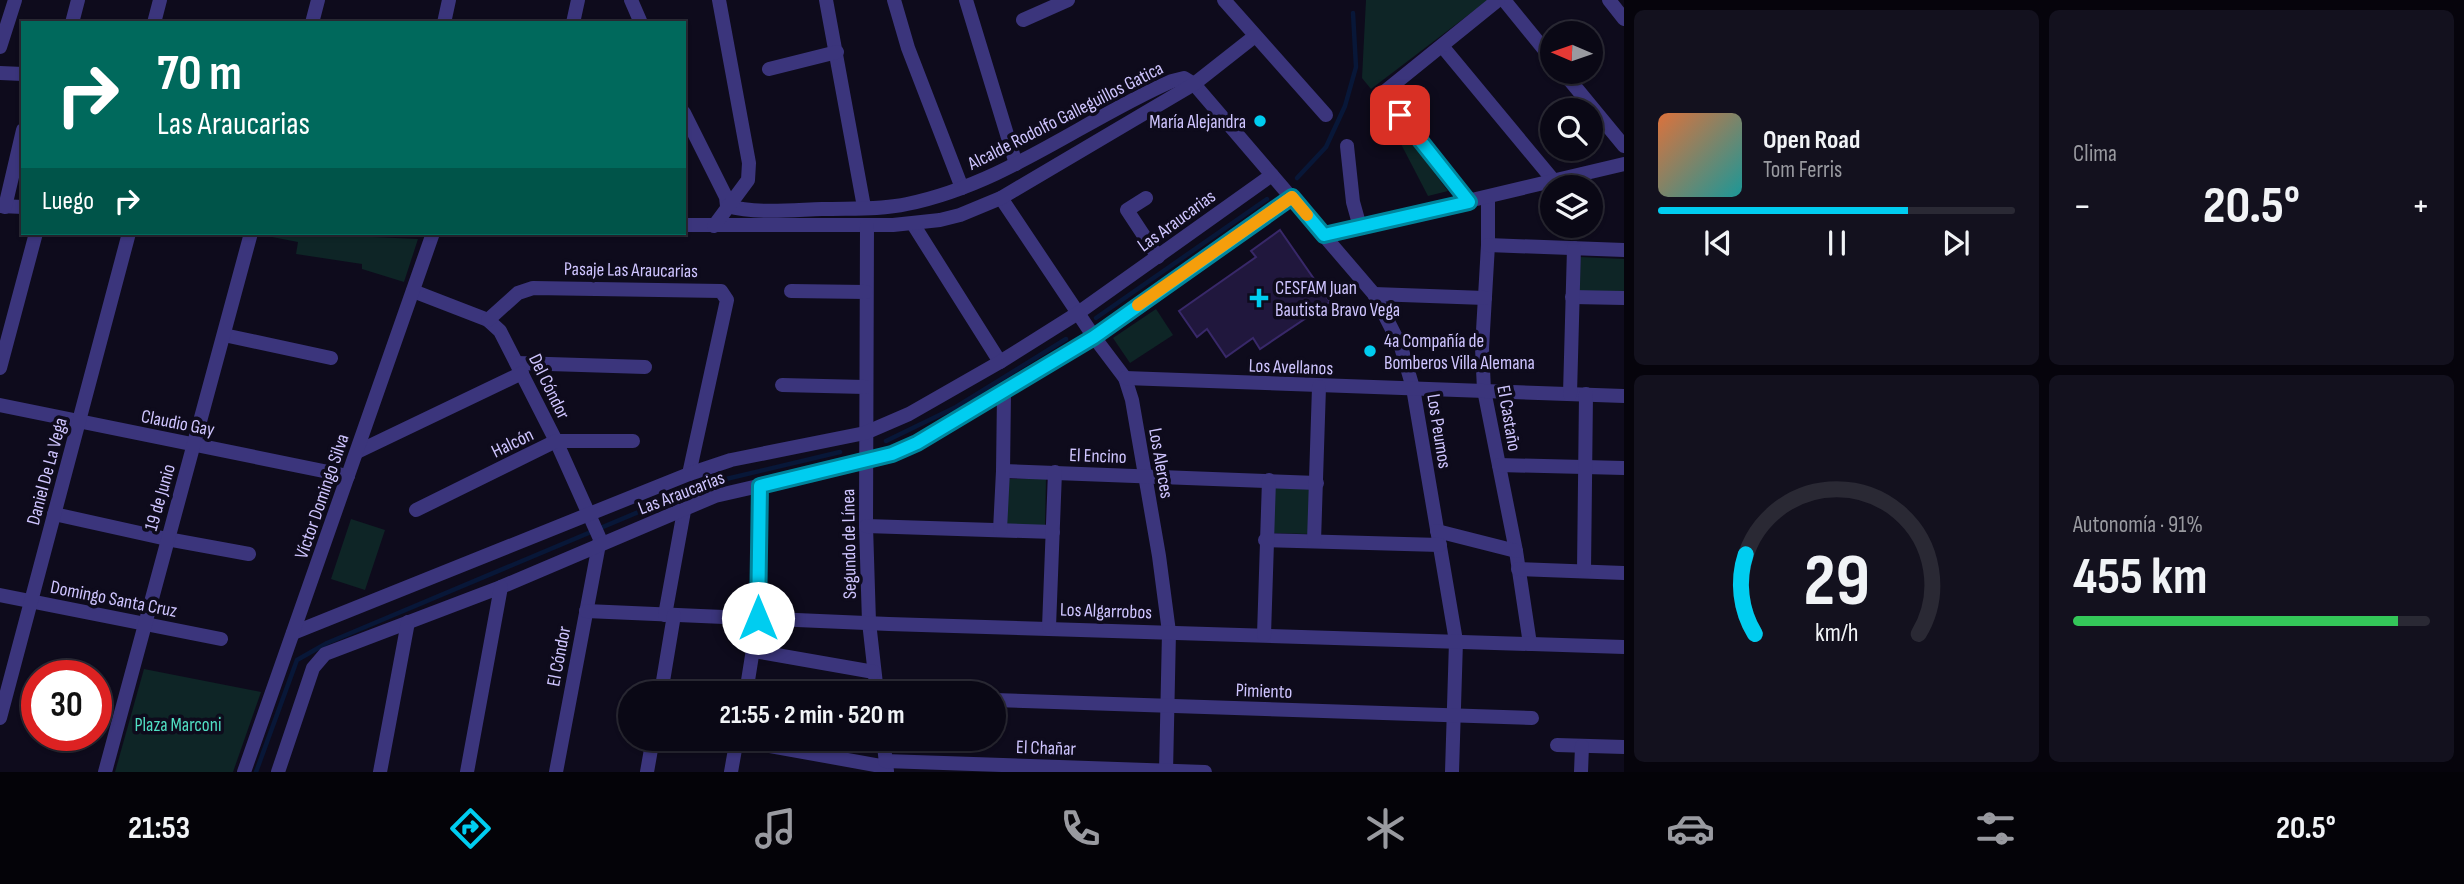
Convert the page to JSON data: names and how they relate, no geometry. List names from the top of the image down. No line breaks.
{"streets":{"street":["Alcalde Rodolfo Galleguillos Gatica","Las Araucarias","Pasaje Las Araucarias","Los Avellanos","Del Cóndor","El Castaño","Claudio Gay","Los Peumos","Halcón","El Encino","Los Alerces","Daniel De La Vega","Víctor Domingo Silva","19 de Junio","Segundo de Línea","Domingo Santa Cruz","Los Algarrobos","El Cóndor","Pimiento","El Chañar"]},"crossings":[["Alcalde Rodolfo Galleguillos Gatica","Los Peumos"],["Alcalde Rodolfo Galleguillos Gatica","Los Alerces"],["Alcalde Rodolfo Galleguillos Gatica","Segundo de Línea"],["Las Araucarias","Pasaje Las Araucarias"],["Las Araucarias","Del Cóndor"],["Las Araucarias","Los Peumos"],["Las Araucarias","Los Alerces"],["Las Araucarias","Víctor Domingo Silva"],["Las Araucarias","Segundo de Línea"],["Las Araucarias","El Cóndor"],["Pasaje Las Araucarias","Del Cóndor"],["Los Avellanos","El Castaño"],["Los Avellanos","Los Peumos"],["Los Avellanos","Los Alerces"],["Del Cóndor","Halcón"],["Del Cóndor","El Cóndor"],["El Castaño","Los Algarrobos"],["Claudio Gay","Daniel De La Vega"],["Claudio Gay","Víctor Domingo Silva"],["Claudio Gay","19 de Junio"],["Los Peumos","Los Algarrobos"],["Los Peumos","Pimiento"],["El Encino","Los Alerces"],["Los Alerces","Los Algarrobos"],["Los Alerces","Pimiento"],["Los Alerces","El Chañar"],["Daniel De La Vega","Domingo Santa Cruz"],["19 de Junio","Domingo Santa Cruz"],["Segundo de Línea","Los Algarrobos"],["Los Algarrobos","El Cóndor"]],"parks":["Plaza Marconi"],"places":{"other":["María Alejandra","4a Compañía de Bomberos Villa Alemana"],"health":["CESFAM Juan Bautista Bravo Vega"]},"north":"left","page":{"tile":["Clima",["Autonomía · 91%","455 km"]],"turn":["70 m","Las Araucarias"],"song":["Open Road","Tom Ferris"],"then":"Luego","heat":["−","20.5°","+"],"limit":"30","trip":"21:55 · 2 min · 520 m","tabs":["21:53","20.5°"],"gauge":["29","km/h"]}}
